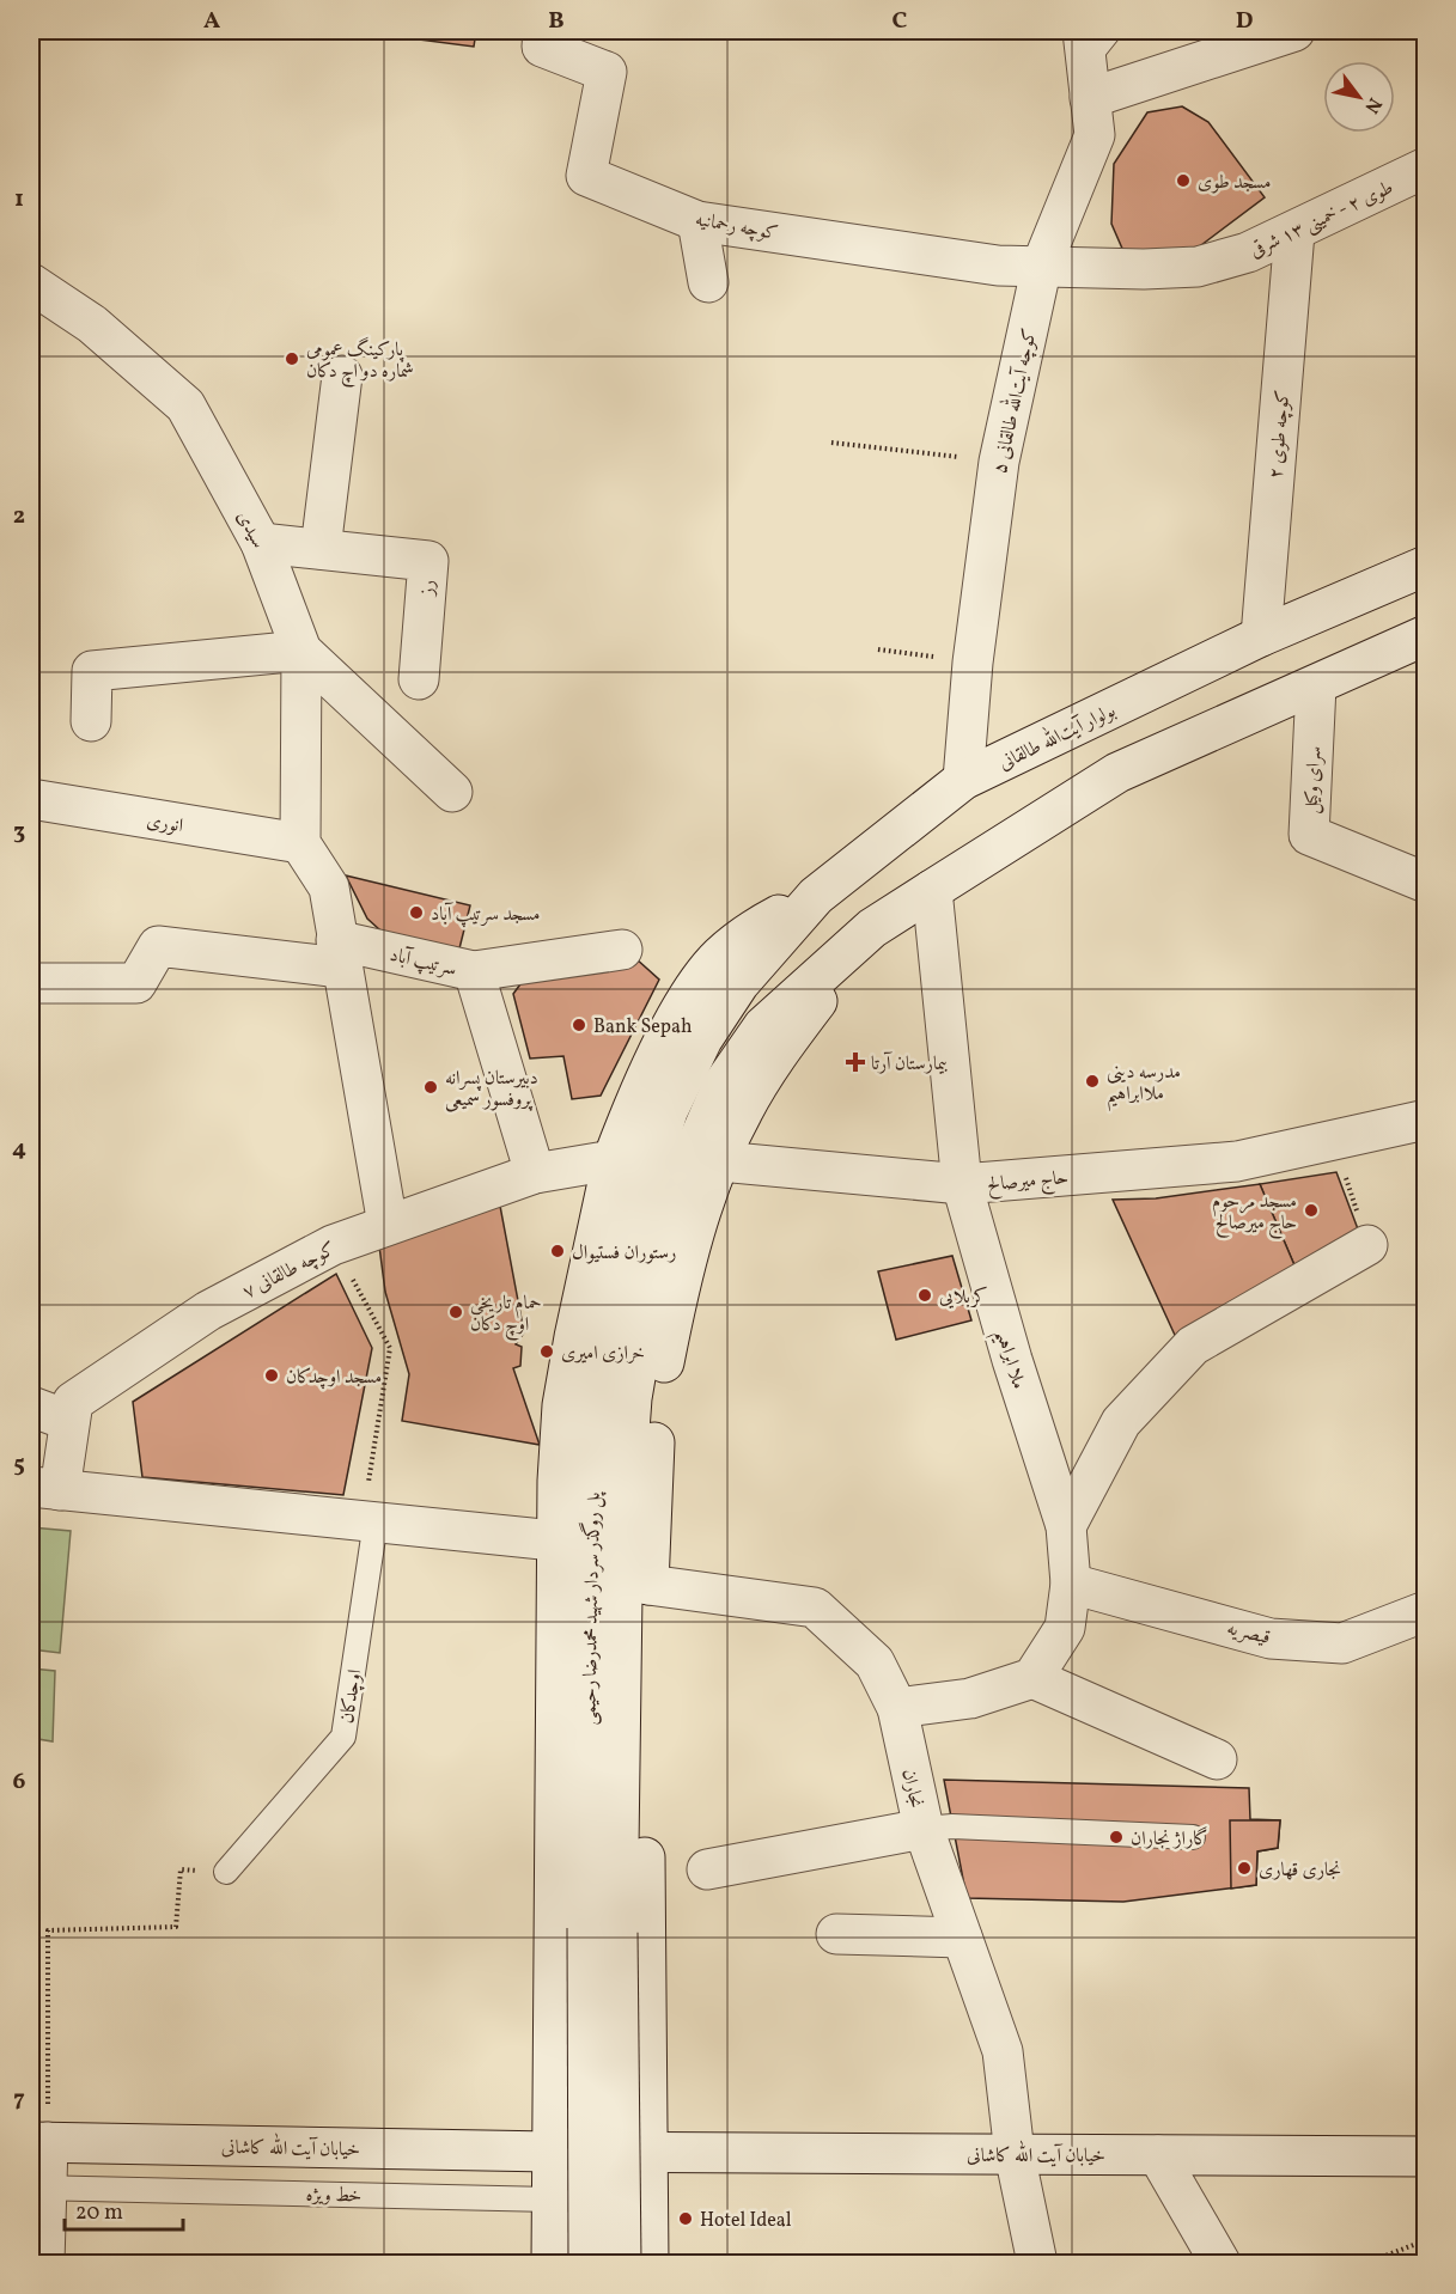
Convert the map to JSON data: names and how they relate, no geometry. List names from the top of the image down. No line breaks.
{"streets":{"street":["طوی ۲ - خمینی ۱۳ شرقی","کوچه رحمانیه","کوچه آیت‌الله طالقانی ۵","کوچه طوی ۲","سیدی","رز","بولوار آیت‌الله طالقانی","سرای وکیل","انوری","سرتیپ آباد","حاج میرصالح","کوچه طالقانی ۷","ملا ابراهیم","پل روگذر سردار شهید محمدرضا رحیمی","قیصریه","نجاران","خیابان آیت الله کاشانی"],"lane":["اوچدکان","خط ویژه"]},"crossings":[["طوی ۲ - خمینی ۱۳ شرقی","کوچه رحمانیه"],["طوی ۲ - خمینی ۱۳ شرقی","کوچه آیت‌الله طالقانی ۵"],["طوی ۲ - خمینی ۱۳ شرقی","کوچه طوی ۲"],["کوچه رحمانیه","کوچه آیت‌الله طالقانی ۵"],["کوچه آیت‌الله طالقانی ۵","بولوار آیت‌الله طالقانی"],["کوچه طوی ۲","بولوار آیت‌الله طالقانی"],["سیدی","رز"],["بولوار آیت‌الله طالقانی","پل روگذر سردار شهید محمدرضا رحیمی"],["سرتیپ آباد","کوچه طالقانی ۷"],["حاج میرصالح","ملا ابراهیم"],["ملا ابراهیم","قیصریه"],["نجاران","خیابان آیت الله کاشانی"]],"places":{"other":["مسجد طوی","پارکینگ عمومی شماره دو اچ دکان","مسجد سرتیپ آباد","Bank Sepah","مدرسه دینی ملاابراهیم","دبیرستان پسرانه پروفسور سمیعی","مسجد مرحوم حاج میرصالح","رستوران فستیوال","کربلایی","حمام تاریخی اوچ دکان","خرازی امیری","مسجد اوچدکان","گاراژ نجاران","نجاری قهاری","Hotel Ideal"],"health":["بیمارستان آرتا"]},"scale_bar":"20 m","north":"bottom right","grid":{"columns":["A","B","C","D"],"rows":["1","2","3","4","5","6","7"]}}
